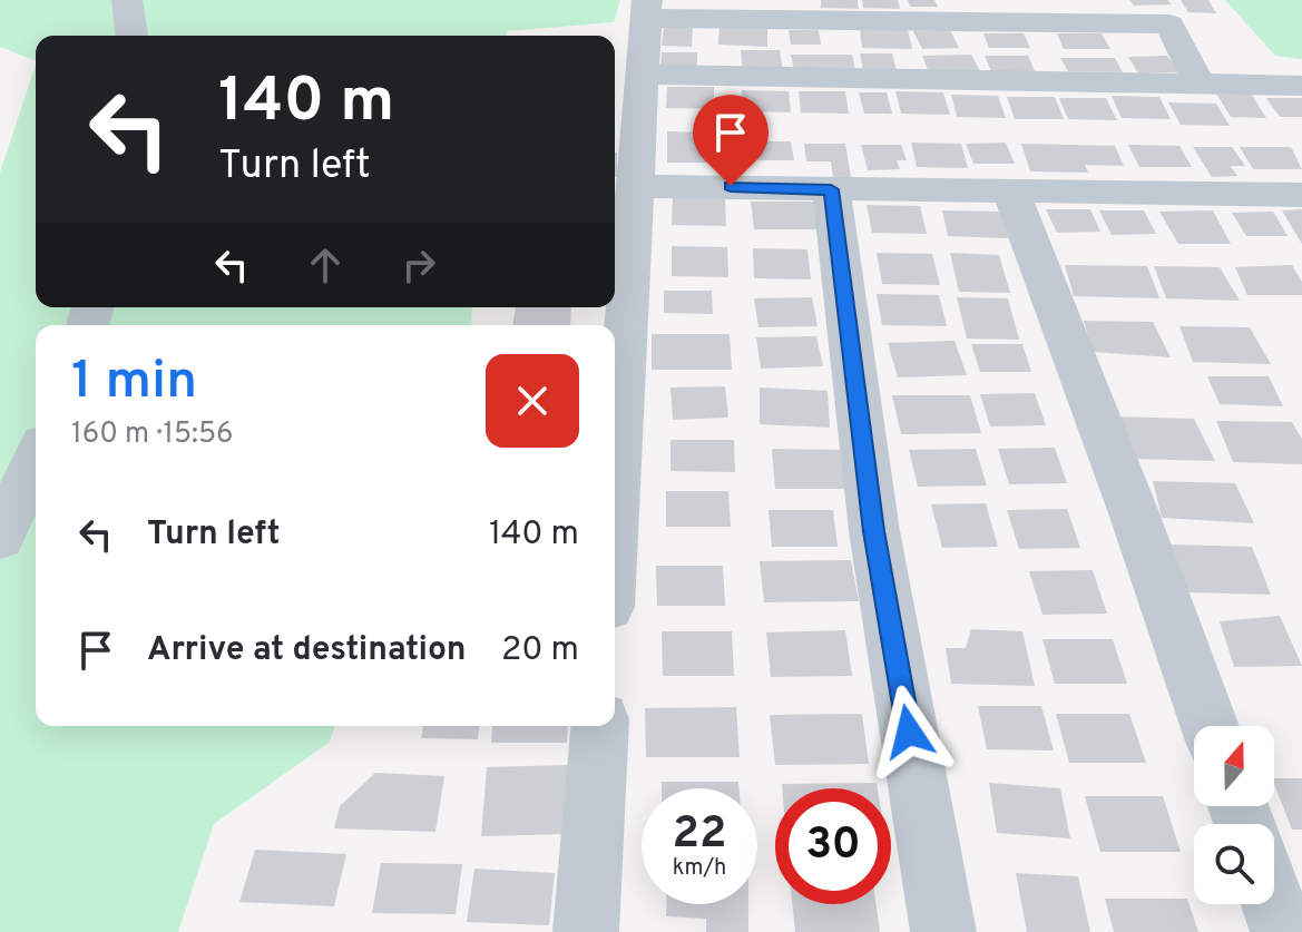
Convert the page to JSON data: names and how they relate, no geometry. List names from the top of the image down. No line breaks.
{"north":"top","page":{"turn":["140 m","Turn left"],"heading":["1 min","160 m · 15:56"],"list":[{"name":"Turn left","value":"140 m"},{"name":"Arrive at destination","value":"20 m"}],"speed":"22 km/h","limit":"30"}}
